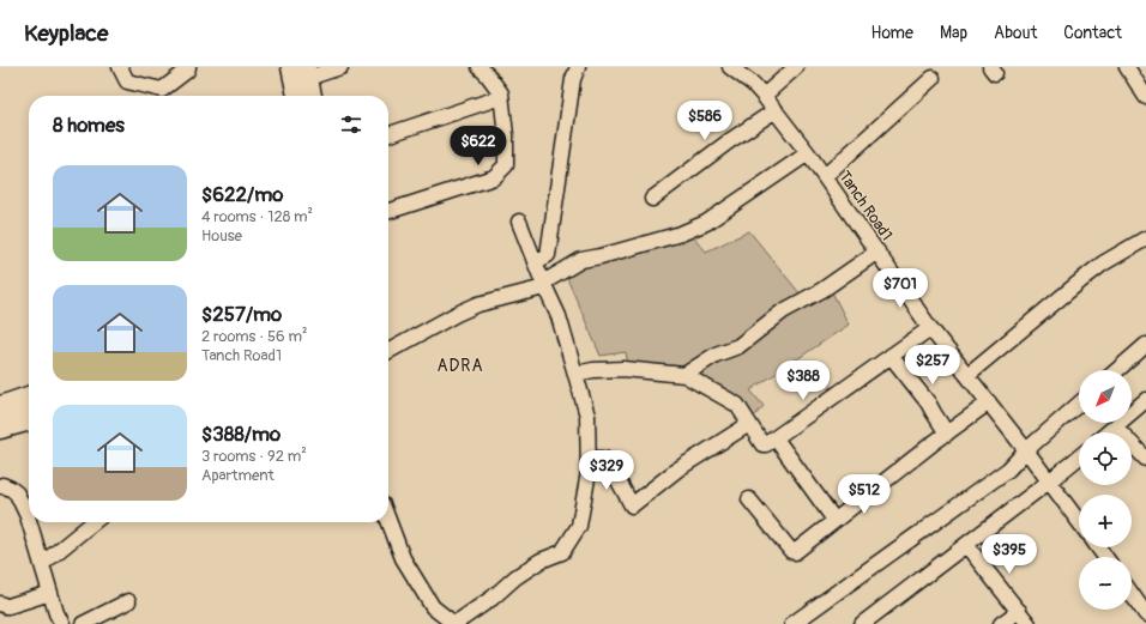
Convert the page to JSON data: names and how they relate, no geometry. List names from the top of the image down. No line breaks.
{"streets":{"street":["Tanch Road1"]},"districts":["ADRA"],"north":"bottom left","page":{"header":"Keyplace","nav":["Home","Map","About","Contact"],"heading":"8 homes","price":["$586","$622","$701","$257","$388","$329","$512","$395"],"list":[{"name":"$622/mo","note":"4 rooms · 128 m² · House"},{"name":"$257/mo","note":"2 rooms · 56 m² · Tanch Road1"},{"name":"$388/mo","note":"3 rooms · 92 m² · Apartment"}],"map_buttons":["+","−"]}}
